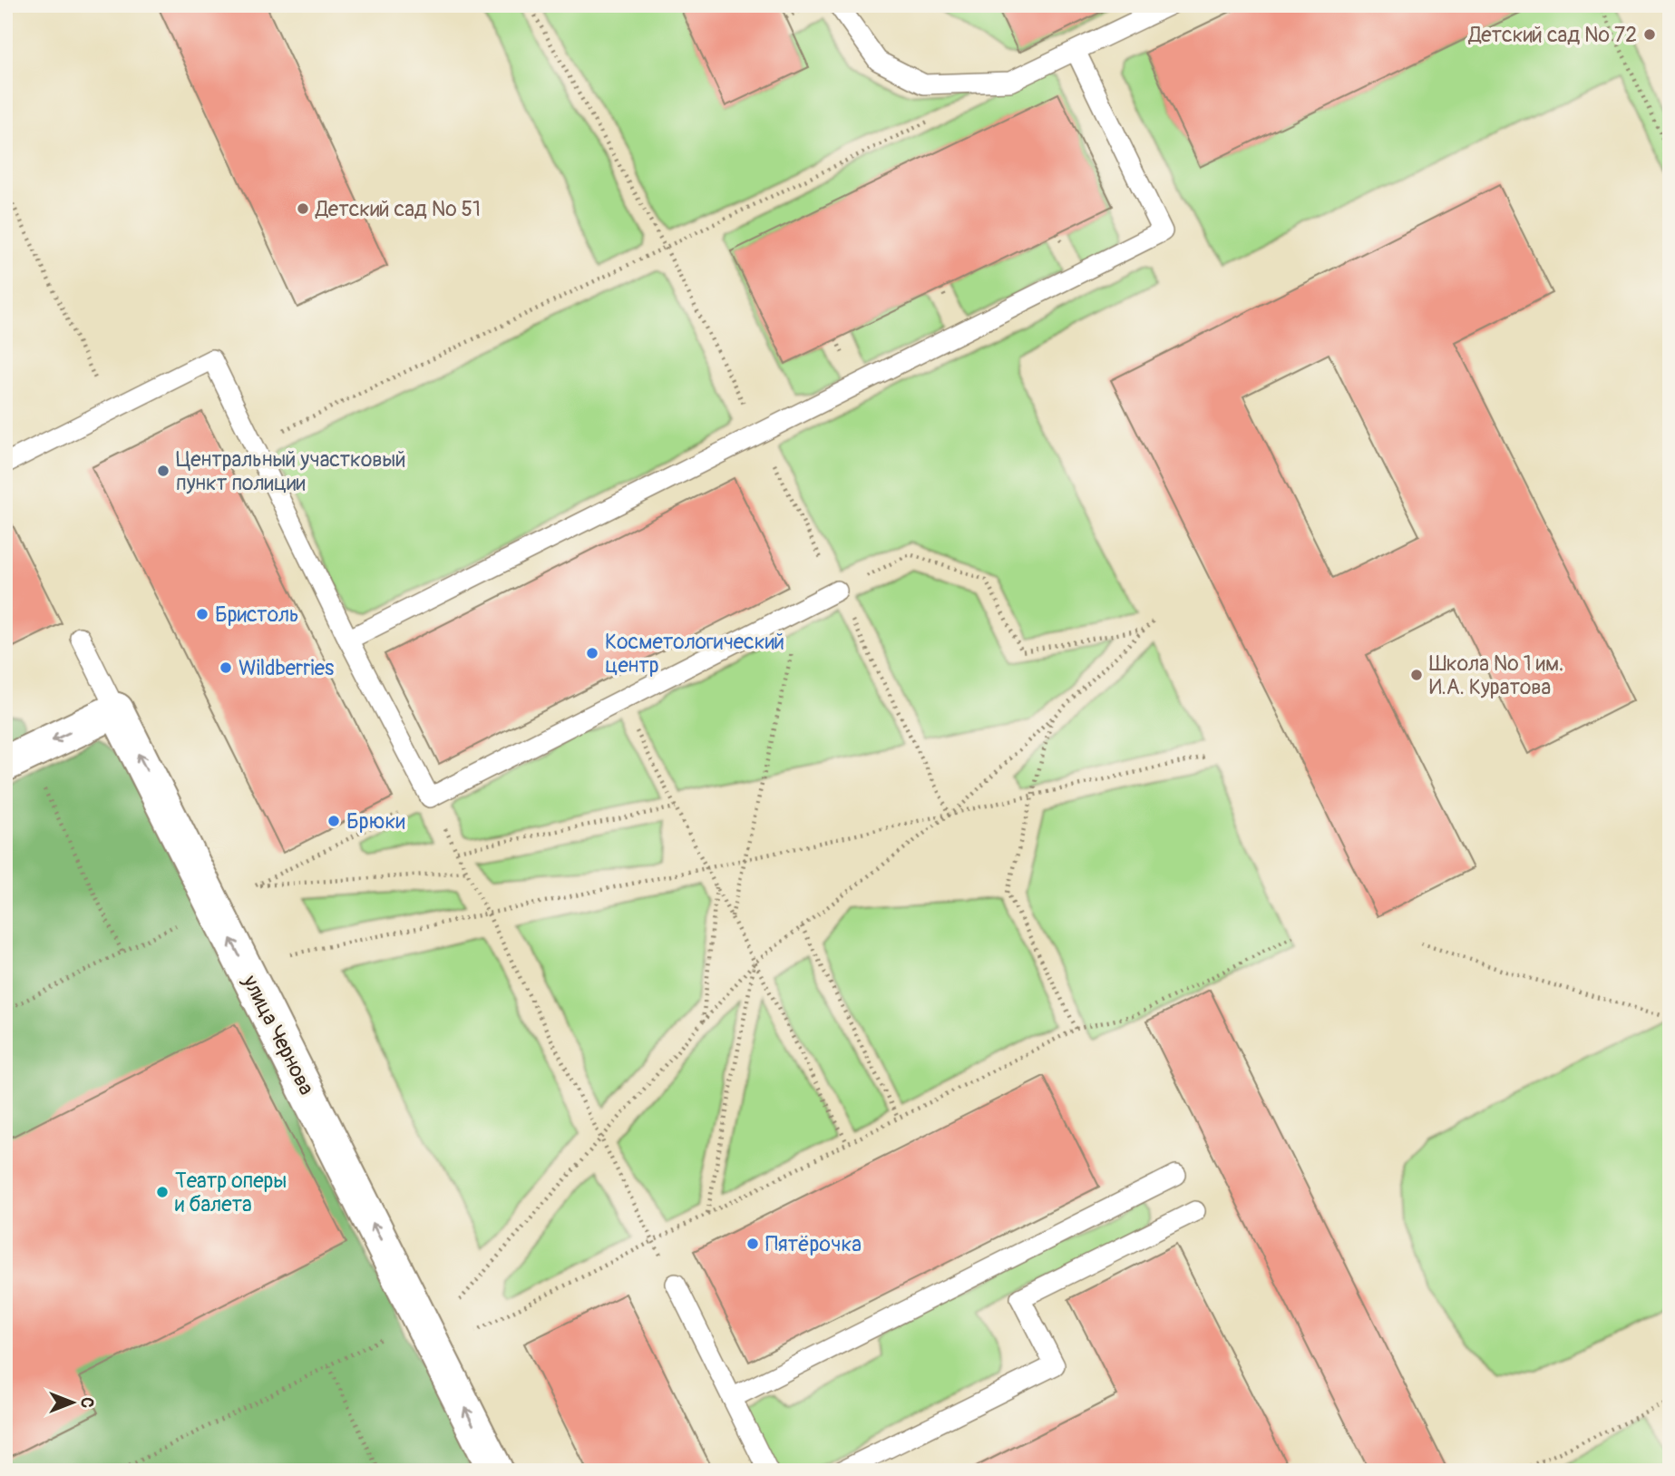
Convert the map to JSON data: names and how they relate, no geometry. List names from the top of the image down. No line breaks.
{"streets":{"street":["улица Чернова"]},"one_way":["улица Чернова"],"places":["Детский сад № 72","Детский сад № 51","Центральный участковый пункт полиции","Бристоль","Косметологический центр","Wildberries","Школа № 1 им. И.А. Куратова","Брюки","Театр оперы и балета","Пятёрочка"],"north":"right"}
